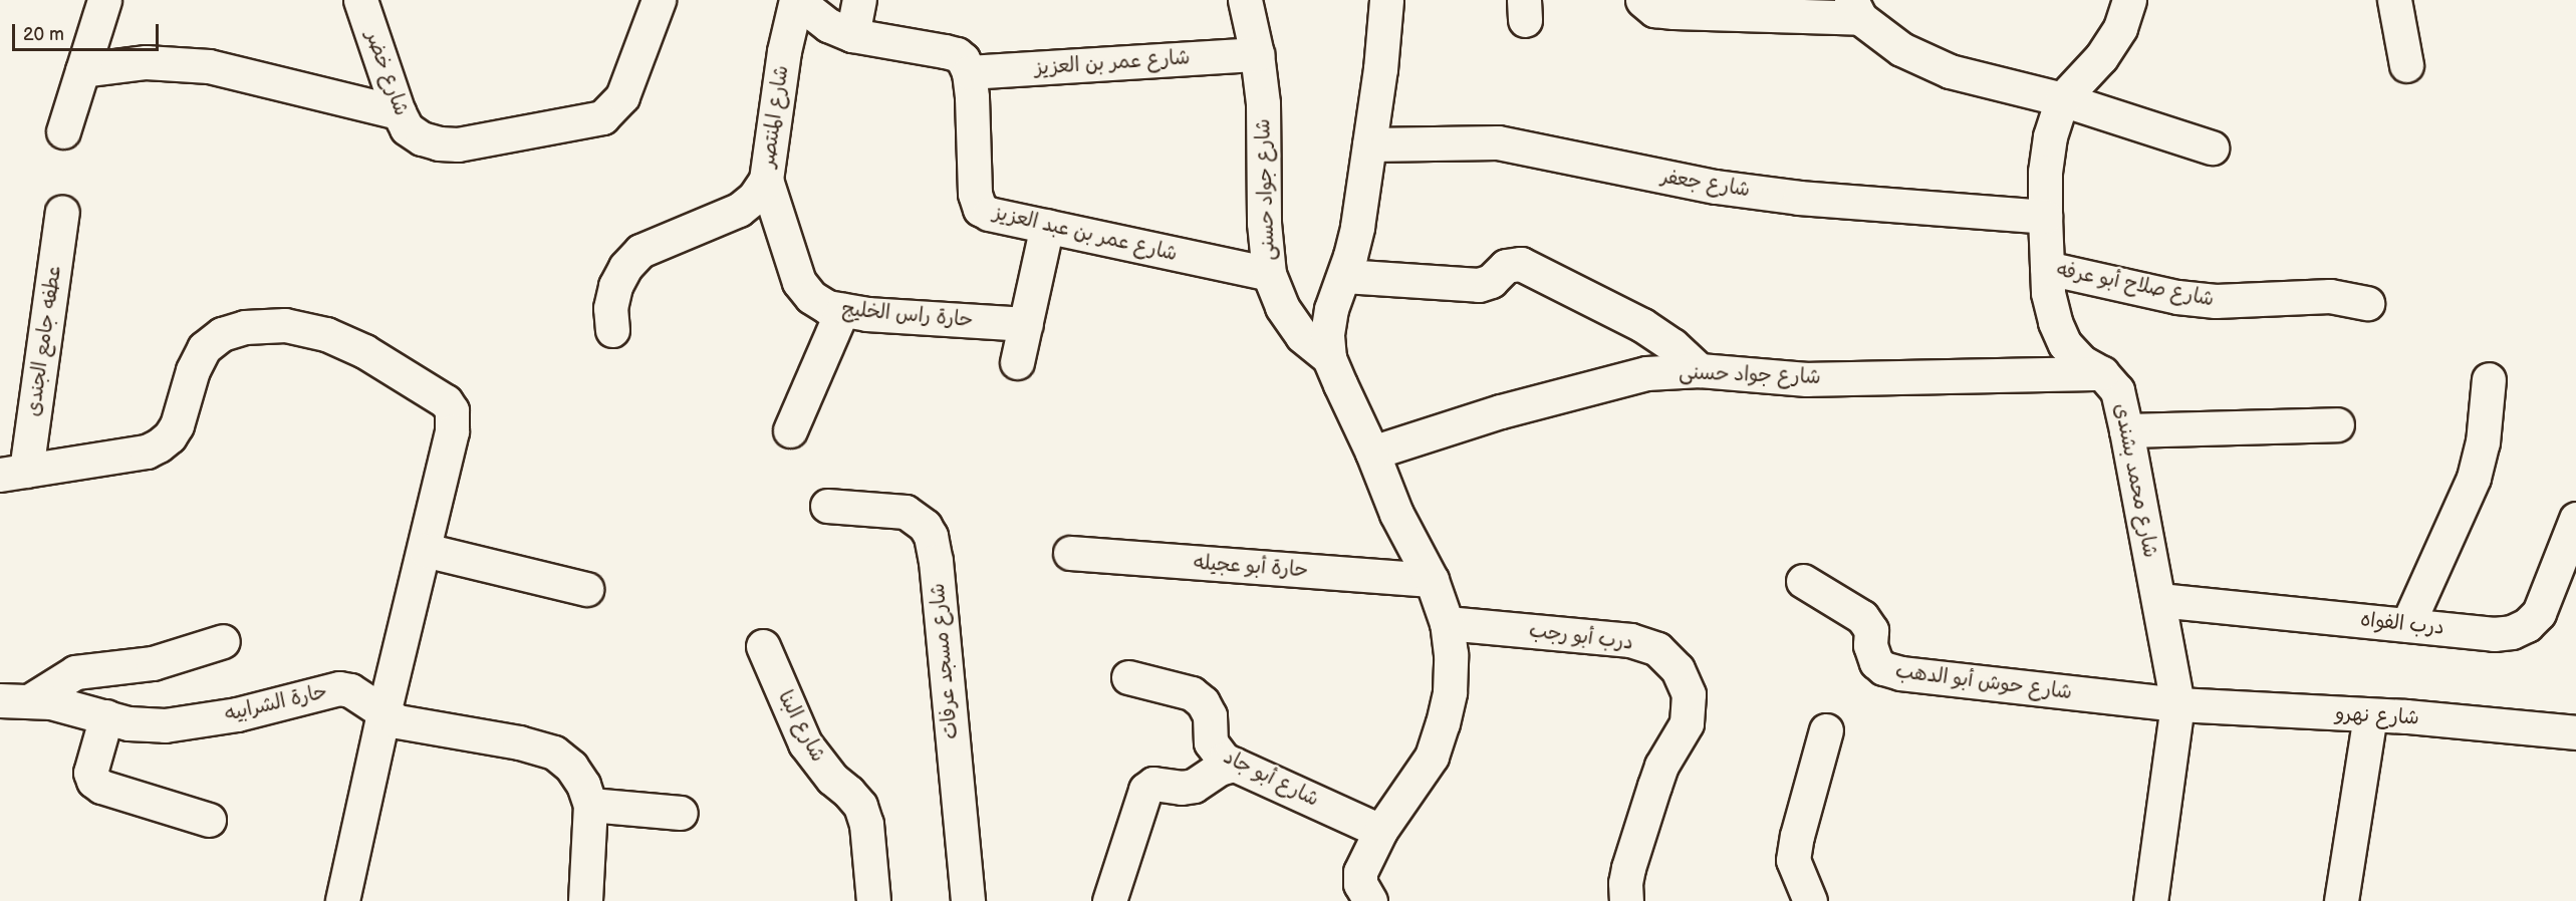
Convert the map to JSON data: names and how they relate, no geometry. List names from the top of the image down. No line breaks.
{"streets":{"street":["شارع عمر بن العزيز","شارع خضر","شارع المنتصر","شارع جعفر","شارع جواد حسنى","شارع عمر بن عبد العزيز","شارع صلاح أبو عرفه","حارة راس الخليج","عطفه جامع الجندى","شارع محمد بشندى","حارة أبو عجيله","درب الفواه","درب أبو رجب","شارع مسجد عرفات","شارع حوش أبو الدهب","حارة الشرابيه","شارع نهرو","شارع البنا","شارع أبو جاد"]},"crossings":[["شارع عمر بن العزيز","شارع جواد حسنى"],["شارع عمر بن العزيز","شارع عمر بن عبد العزيز"],["شارع المنتصر","حارة راس الخليج"],["شارع جعفر","شارع جواد حسنى"],["شارع جعفر","شارع محمد بشندى"],["شارع جواد حسنى","شارع عمر بن عبد العزيز"],["شارع جواد حسنى","شارع محمد بشندى"],["شارع جواد حسنى","حارة أبو عجيله"],["شارع جواد حسنى","درب أبو رجب"],["شارع جواد حسنى","شارع أبو جاد"],["شارع صلاح أبو عرفه","شارع محمد بشندى"],["شارع محمد بشندى","درب الفواه"],["شارع محمد بشندى","شارع حوش أبو الدهب"],["شارع محمد بشندى","شارع نهرو"],["شارع حوش أبو الدهب","شارع نهرو"]],"scale_bar":"20 m"}
